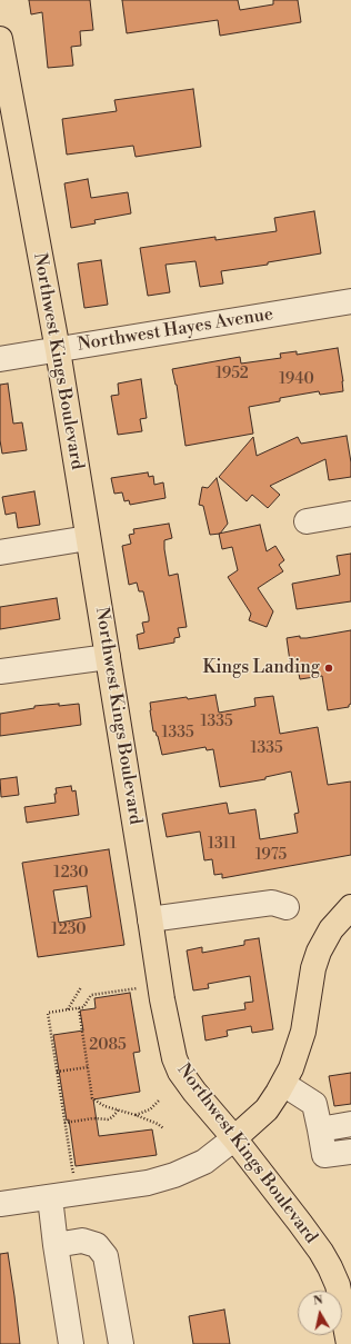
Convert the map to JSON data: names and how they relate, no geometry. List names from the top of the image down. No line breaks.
{"streets":{"main road":["Northwest Kings Boulevard"],"street":["Northwest Hayes Avenue"]},"crossings":[["Northwest Hayes Avenue","Northwest Kings Boulevard"]],"places":["Kings Landing"],"house_numbers":["1952","1940","1335","1335","1335","1311","1975","1230","1230","2085"],"north":"top"}
